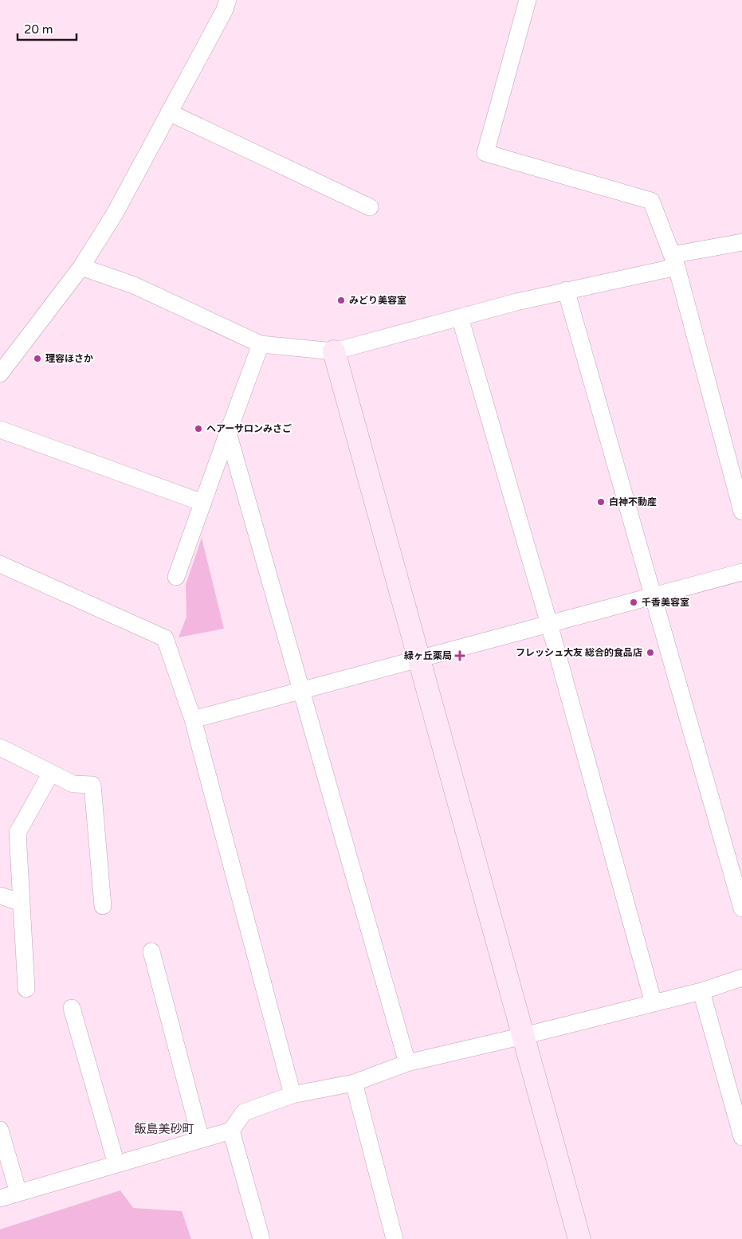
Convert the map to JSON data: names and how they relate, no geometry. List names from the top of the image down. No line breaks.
{"districts":["飯島美砂町"],"places":{"other":["みどり美容室","理容ほさか","ヘアーサロンみさご","白神不動産","千香美容室","フレッシュ大友 総合的食品店"],"health":["緑ヶ丘薬局"]},"scale_bar":"20 m"}
